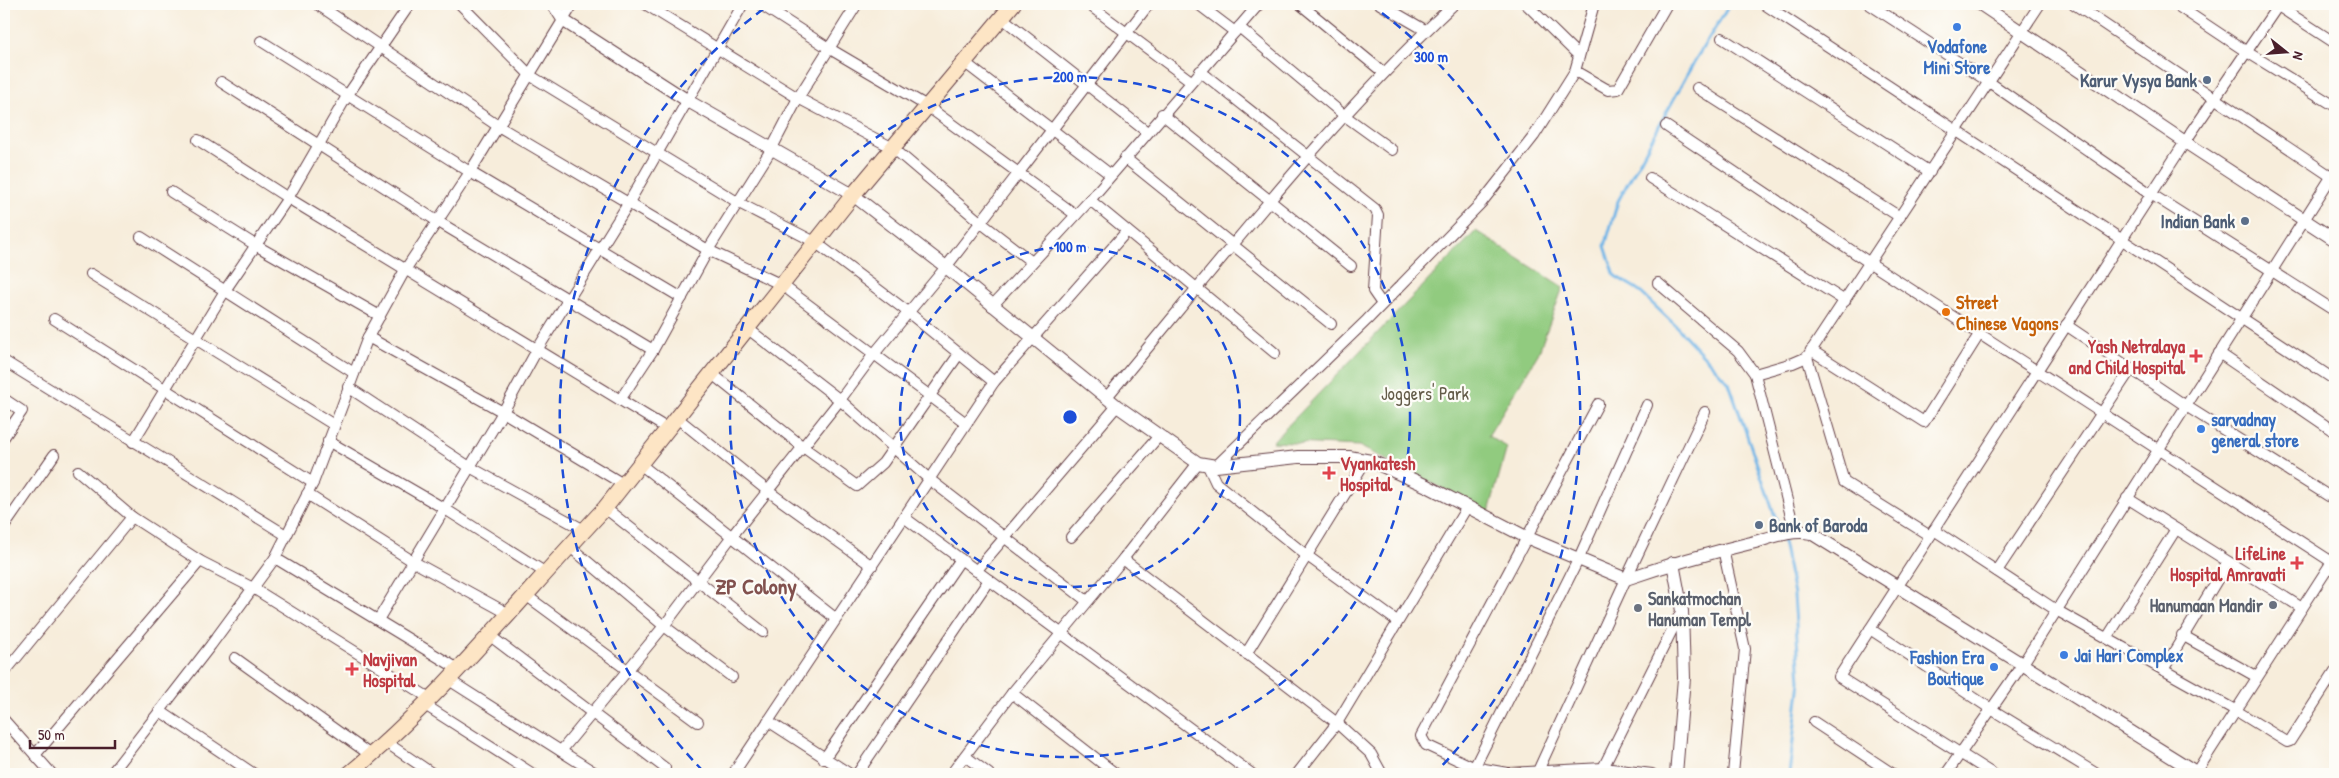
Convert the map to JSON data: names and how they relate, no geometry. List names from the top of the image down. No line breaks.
{"districts":["ZP Colony"],"parks":["Joggers' Park"],"places":{"other":["Vodafone Mini Store","Karur Vysya Bank","Indian Bank","Street Chinese Vagons","sarvadnay general store","Bank of Baroda","Hanumaan Mandir","Sankatmochan Hanuman Templ","Jai Hari Complex","Fashion Era Boutique"],"health":["Yash Netralaya and Child Hospital","Vyankatesh Hospital","LifeLine Hospital Amravati","Navjivan Hospital"]},"scale_bar":"50 m","north":"right","rings":["300 m","200 m","100 m"]}
